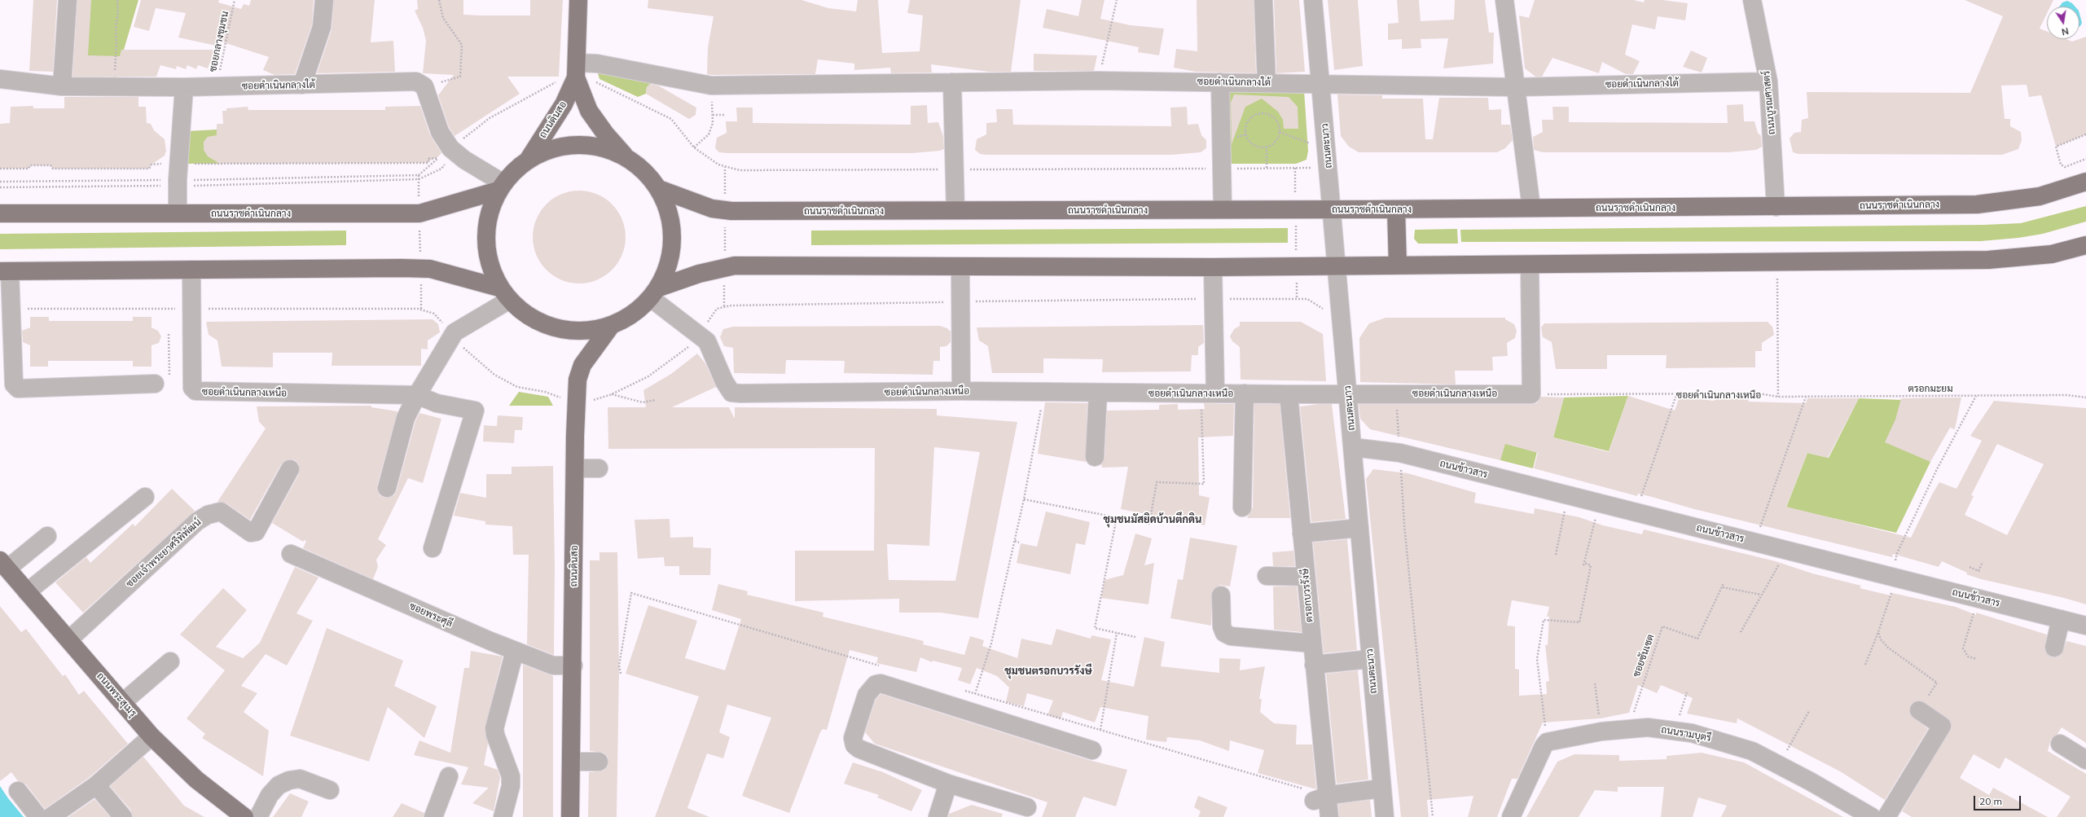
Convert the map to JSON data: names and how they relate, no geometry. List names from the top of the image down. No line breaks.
{"streets":{"main road":["ถนนดินสอ","ถนนราชดำเนินกลาง","ถนนพระสุเมรุ"],"street":["ซอยดำเนินกลางใต้","ถนนบูรณศาสตร์","ถนนตะนาว","ซอยดำเนินกลางเหนือ","ถนนข้าวสาร","ซอยเจ้าพระยาศรีพิพัฒน์","ตรอกบวรรังษี","ซอยพระศุลี","ถนนรามบุตรี"],"path":["ซอยกลางชุมชน","ตรอกมะยม","ซอยซันเซต"]},"crossings":[["ซอยกลางชุมชน","ซอยดำเนินกลางใต้"],["ซอยดำเนินกลางใต้","ถนนบูรณศาสตร์"],["ซอยดำเนินกลางใต้","ถนนดินสอ"],["ซอยดำเนินกลางใต้","ถนนตะนาว"],["ถนนบูรณศาสตร์","ถนนราชดำเนินกลาง"],["ถนนดินสอ","ซอยพระศุลี"],["ถนนตะนาว","ถนนราชดำเนินกลาง"],["ถนนตะนาว","ซอยดำเนินกลางเหนือ"],["ถนนตะนาว","ถนนข้าวสาร"],["ตรอกมะยม","ซอยดำเนินกลางเหนือ"],["ซอยดำเนินกลางเหนือ","ตรอกบวรรังษี"],["ซอยเจ้าพระยาศรีพิพัฒน์","ถนนพระสุเมรุ"],["ซอยซันเซต","ถนนรามบุตรี"]],"districts":["ชุมชนมัสยิดบ้านตึกดิน","ชุมชนตรอกบวรรังษี"],"scale_bar":"20 m","north":"bottom"}
